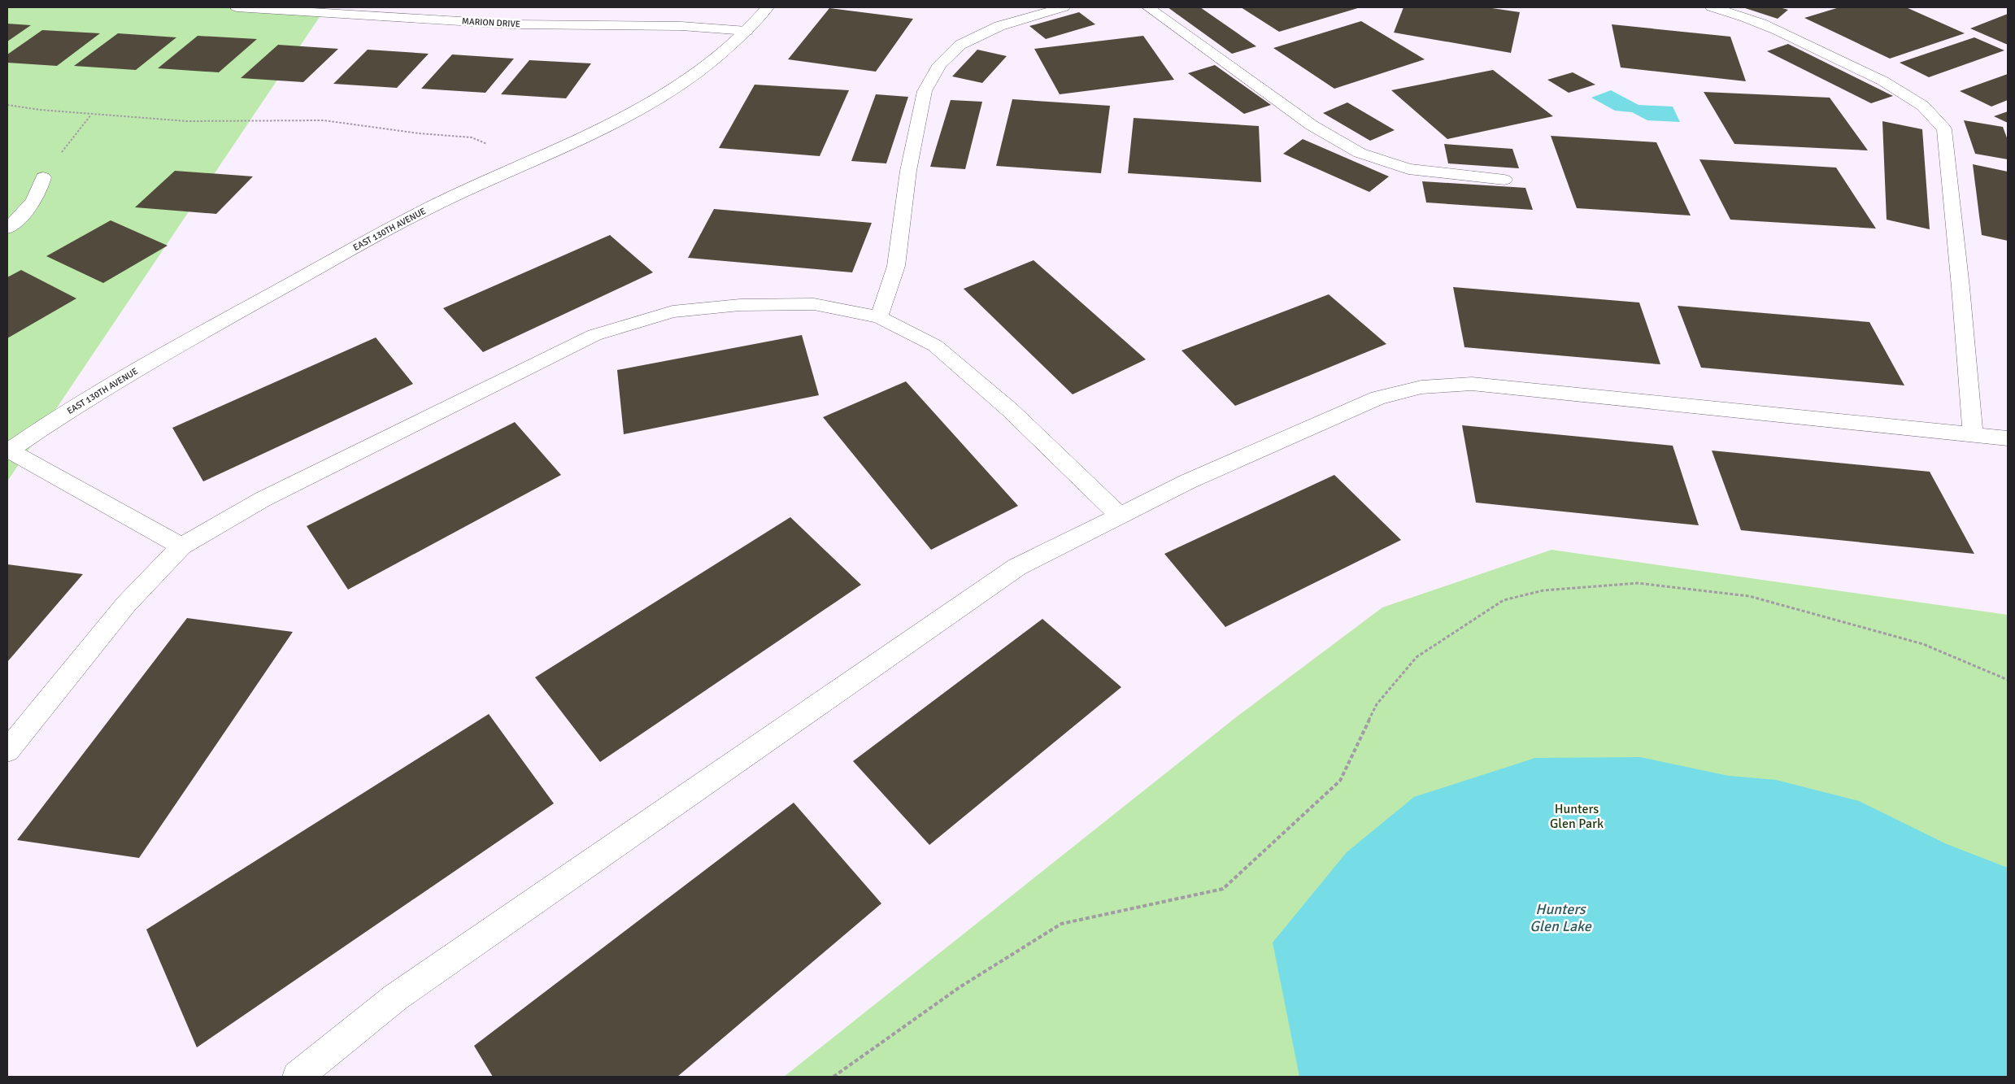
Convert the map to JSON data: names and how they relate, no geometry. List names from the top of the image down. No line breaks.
{"streets":{"street":["MARION DRIVE","EAST 130TH AVENUE"]},"crossings":[["MARION DRIVE","EAST 130TH AVENUE"]],"water":["Hunters Glen Lake"],"parks":["Hunters Glen Park"]}
